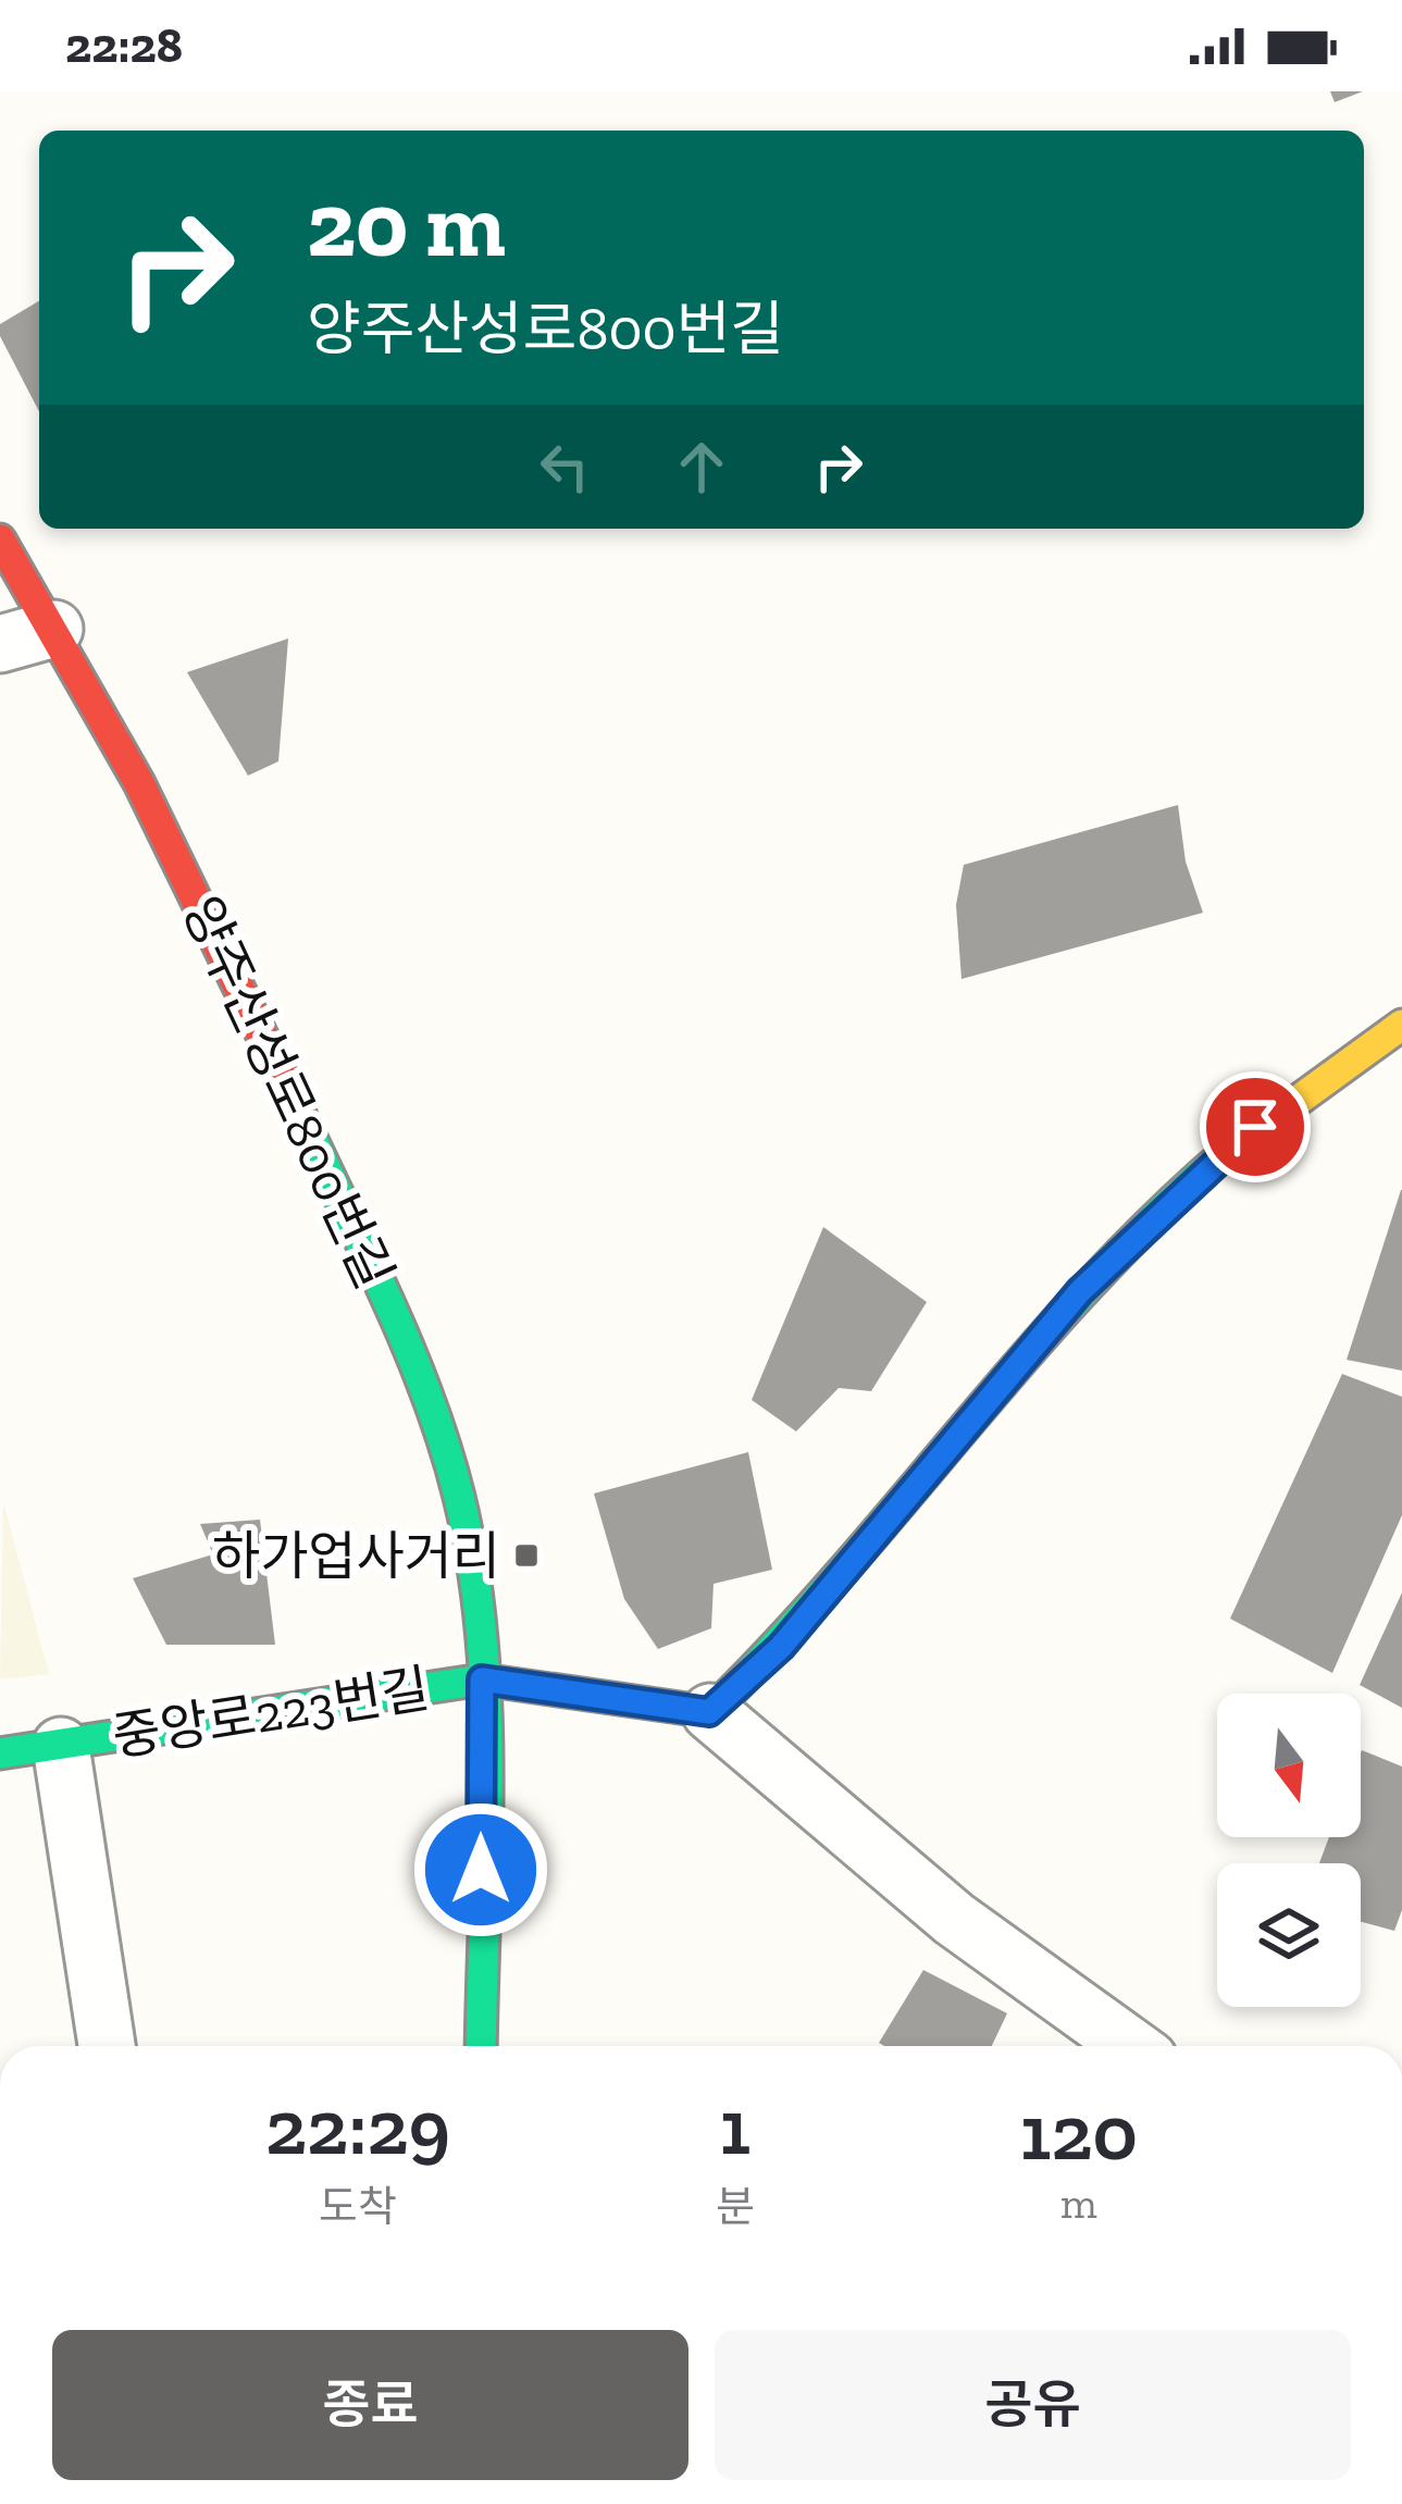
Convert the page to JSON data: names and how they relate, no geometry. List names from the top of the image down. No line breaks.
{"streets":{"street":["양주산성로800번길","중앙로223번길"]},"crossings":[["양주산성로800번길","중앙로223번길"]],"places":{"transit":["하가업사거리"]},"north":"bottom","page":{"status":"22:28","turn":["20 m","양주산성로800번길"],"eta":["22:29","도착","1","분","120","m"],"buttons":["종료","공유"]}}
